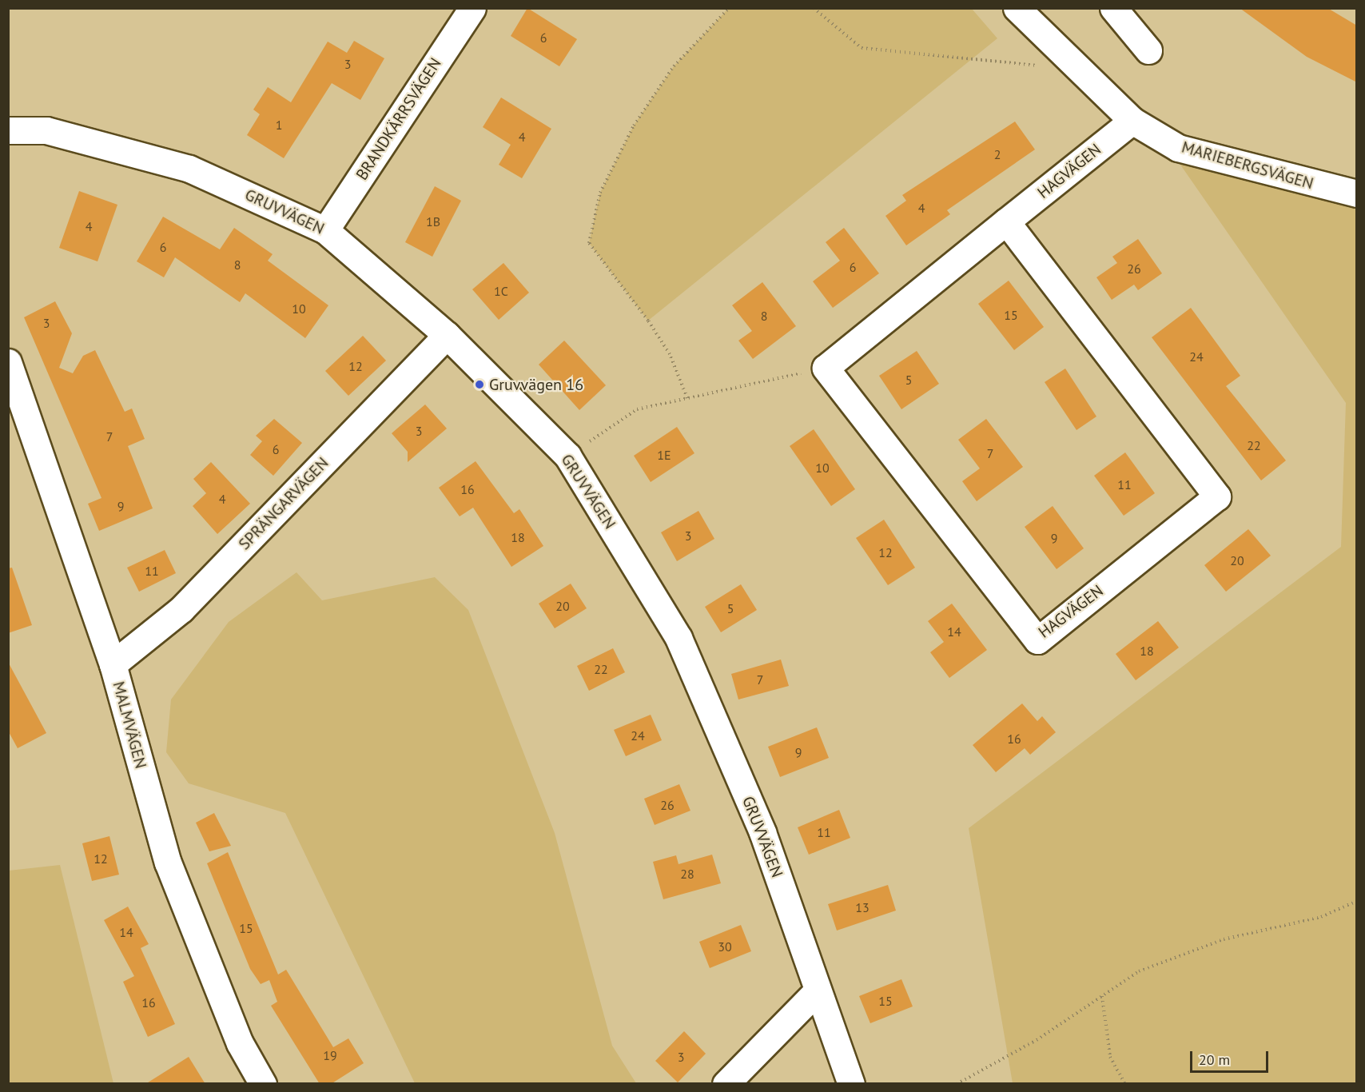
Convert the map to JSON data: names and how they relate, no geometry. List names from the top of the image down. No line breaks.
{"streets":{"street":["BRANDKÄRRSVÄGEN","MARIEBERGSVÄGEN","HAGVÄGEN","GRUVVÄGEN","SPRÄNGARVÄGEN","MALMVÄGEN"]},"crossings":[["BRANDKÄRRSVÄGEN","GRUVVÄGEN"],["MARIEBERGSVÄGEN","HAGVÄGEN"],["GRUVVÄGEN","SPRÄNGARVÄGEN"],["SPRÄNGARVÄGEN","MALMVÄGEN"]],"places":["Gruvvägen 16"],"house_numbers":["6","3","1","4","2","4","1B","4","6","8","6","26","1C","10","15","8","3","24","12","5","3","7","22","6","7","1E","10","11","16","4","9","3","18","9","12","20","11","20","5","14","18","22","7","24","16","9","26","11","12","28","13","15","14","30","15","16","19","3"],"scale_bar":"20 m"}
